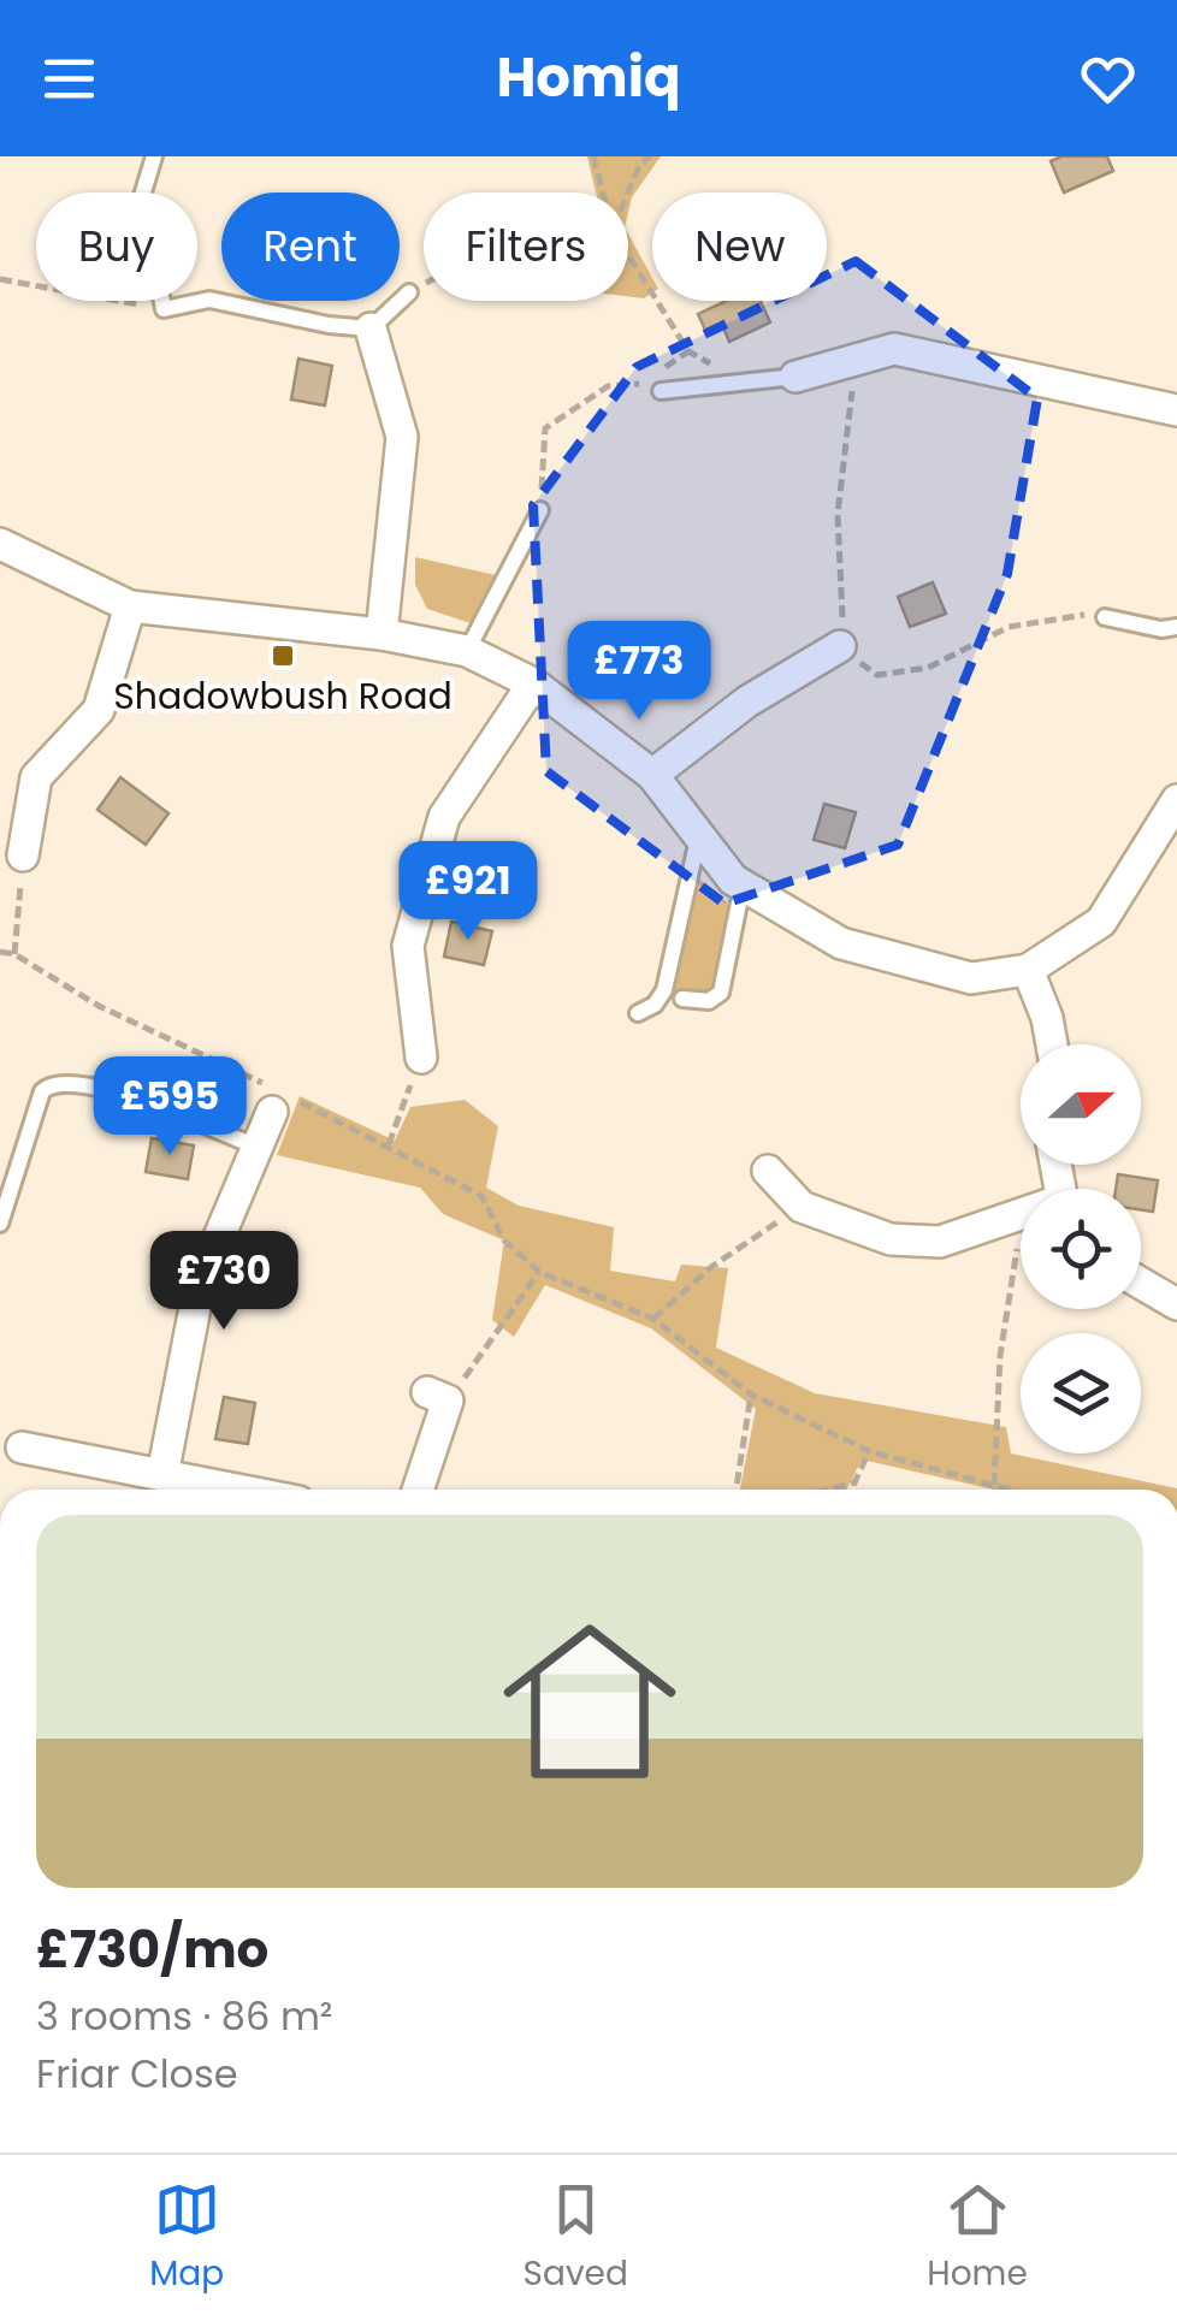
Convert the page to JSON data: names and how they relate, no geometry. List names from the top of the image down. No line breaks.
{"places":{"transit":["Shadowbush Road"]},"north":"right","page":{"header":"Homiq","chip":["Buy","Rent","Filters","New"],"price":["£773","£921","£595","£730"],"list":[{"name":"£730/mo","note":"3 rooms · 86 m² · Friar Close"}],"tabs":["Map","Saved","Home"]}}
